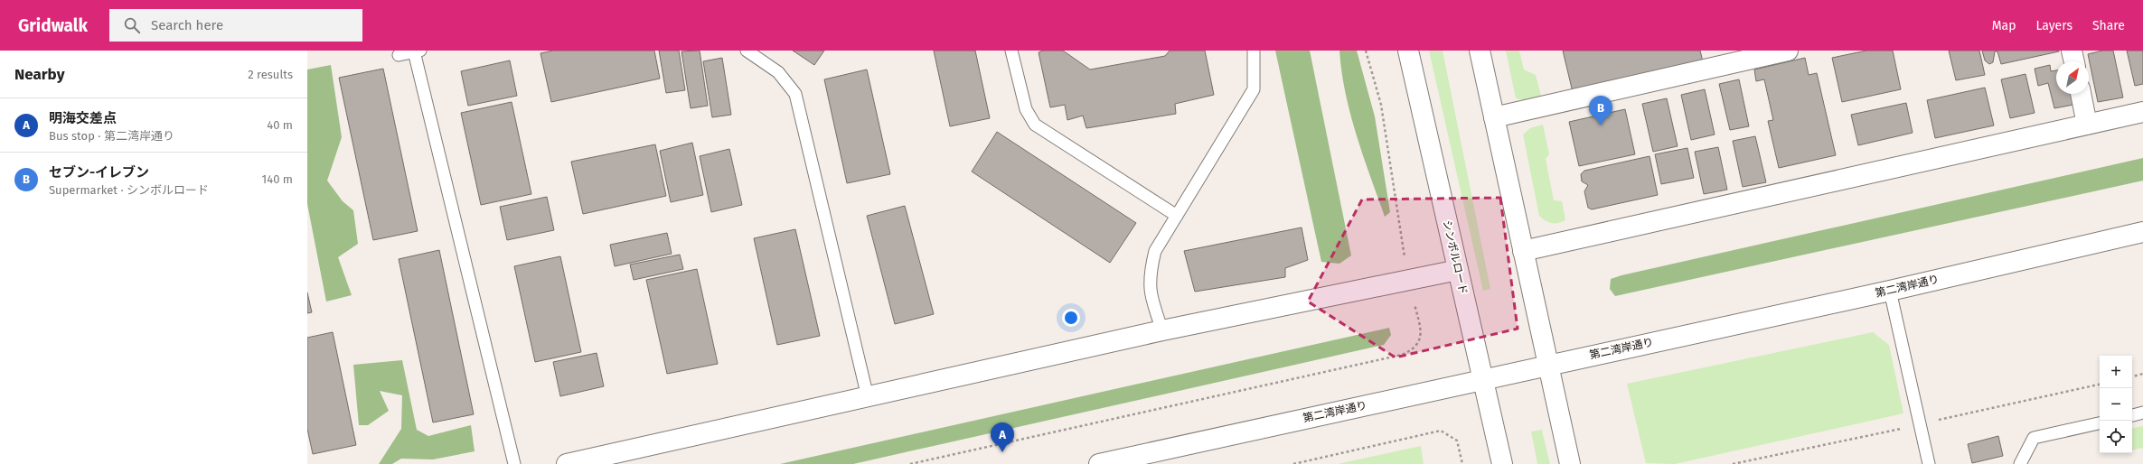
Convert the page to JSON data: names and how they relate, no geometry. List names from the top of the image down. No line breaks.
{"streets":{"street":["シンボルロード","第二湾岸通り"]},"crossings":[["シンボルロード","第二湾岸通り"]],"north":"top right","page":{"header":"Gridwalk","search":"Search here","nav":["Map","Layers","Share"],"heading":["Nearby","2 results"],"pins":["B","A"],"list":[{"mark":"A","name":"明海交差点","note":"Bus stop · 第二湾岸通り","value":"40 m"},{"mark":"B","name":"セブン-イレブン","note":"Supermarket · シンボルロード","value":"140 m"}],"map_buttons":["+","−"]}}
